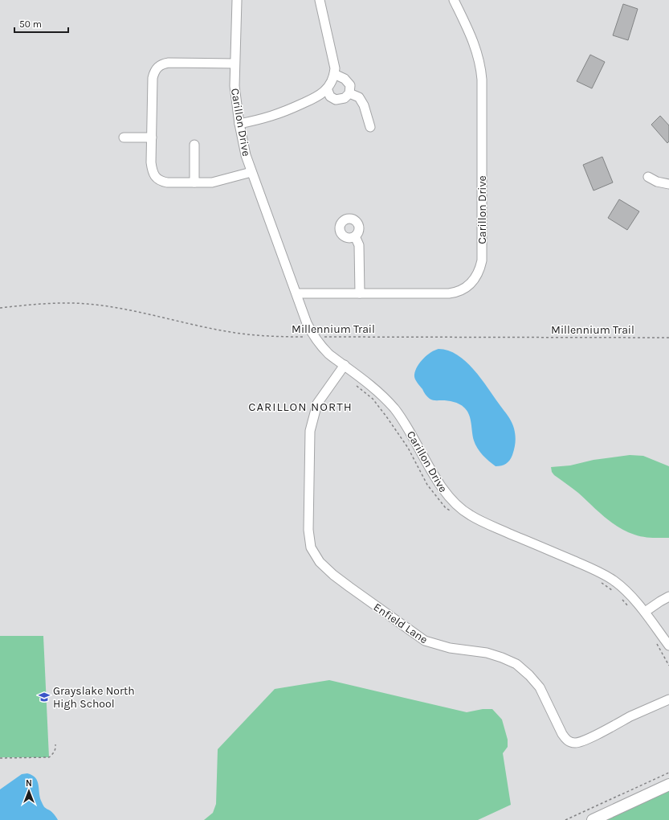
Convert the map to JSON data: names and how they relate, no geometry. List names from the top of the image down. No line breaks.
{"streets":{"street":["Carillon Drive","Enfield Lane"],"path":["Millennium Trail"]},"crossings":[["Carillon Drive","Millennium Trail"],["Carillon Drive","Enfield Lane"]],"districts":["CARILLON NORTH"],"places":{"school or university":["Grayslake North High School"]},"scale_bar":"50 m","north":"top"}
